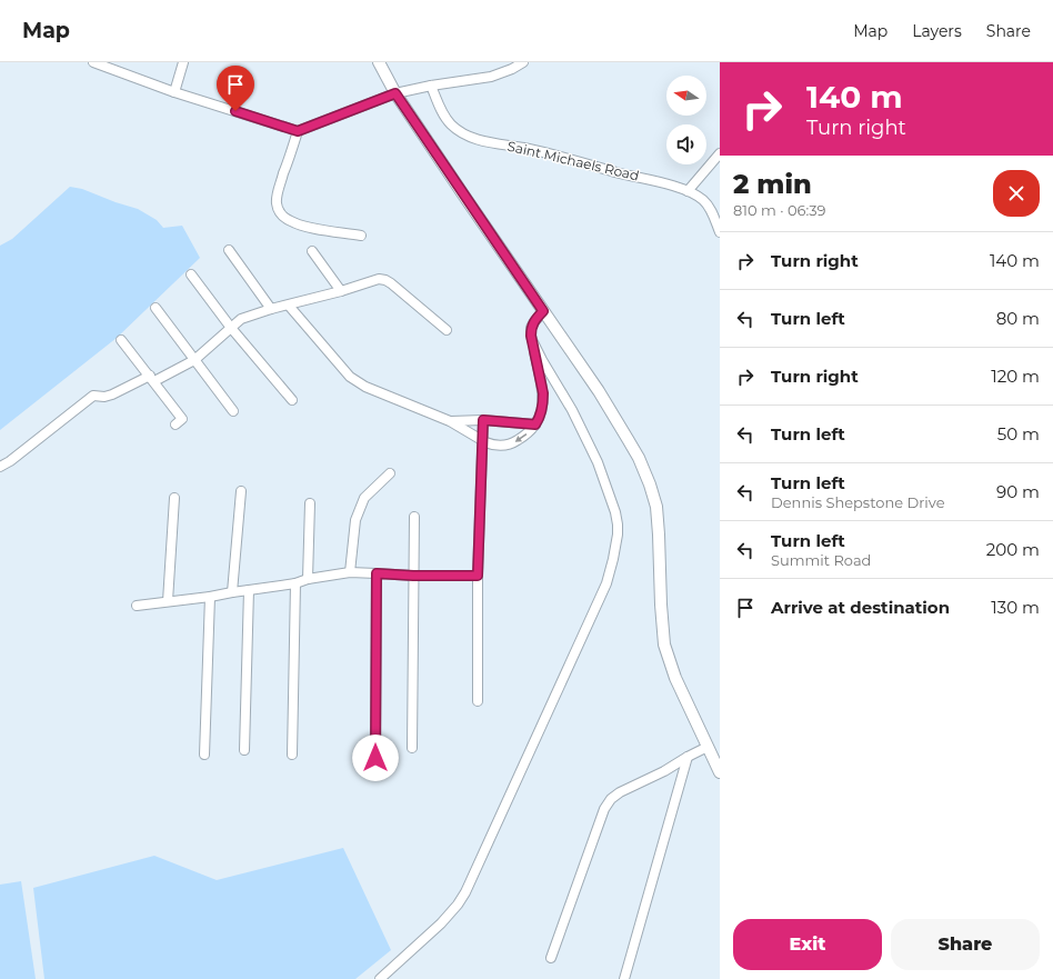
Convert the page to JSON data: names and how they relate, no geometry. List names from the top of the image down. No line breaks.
{"streets":{"street":["Saint Michaels Road"]},"north":"left","page":{"header":"Map","nav":["Map","Layers","Share"],"turn":["140 m","Turn right"],"heading":["2 min","810 m · 06:39"],"list":[{"name":"Turn right","value":"140 m"},{"name":"Turn left","value":"80 m"},{"name":"Turn right","value":"120 m"},{"name":"Turn left","value":"50 m"},{"name":"Turn left","note":"Dennis Shepstone Drive","value":"90 m"},{"name":"Turn left","note":"Summit Road","value":"200 m"},{"name":"Arrive at destination","value":"130 m"}],"buttons":["Exit","Share"]}}
